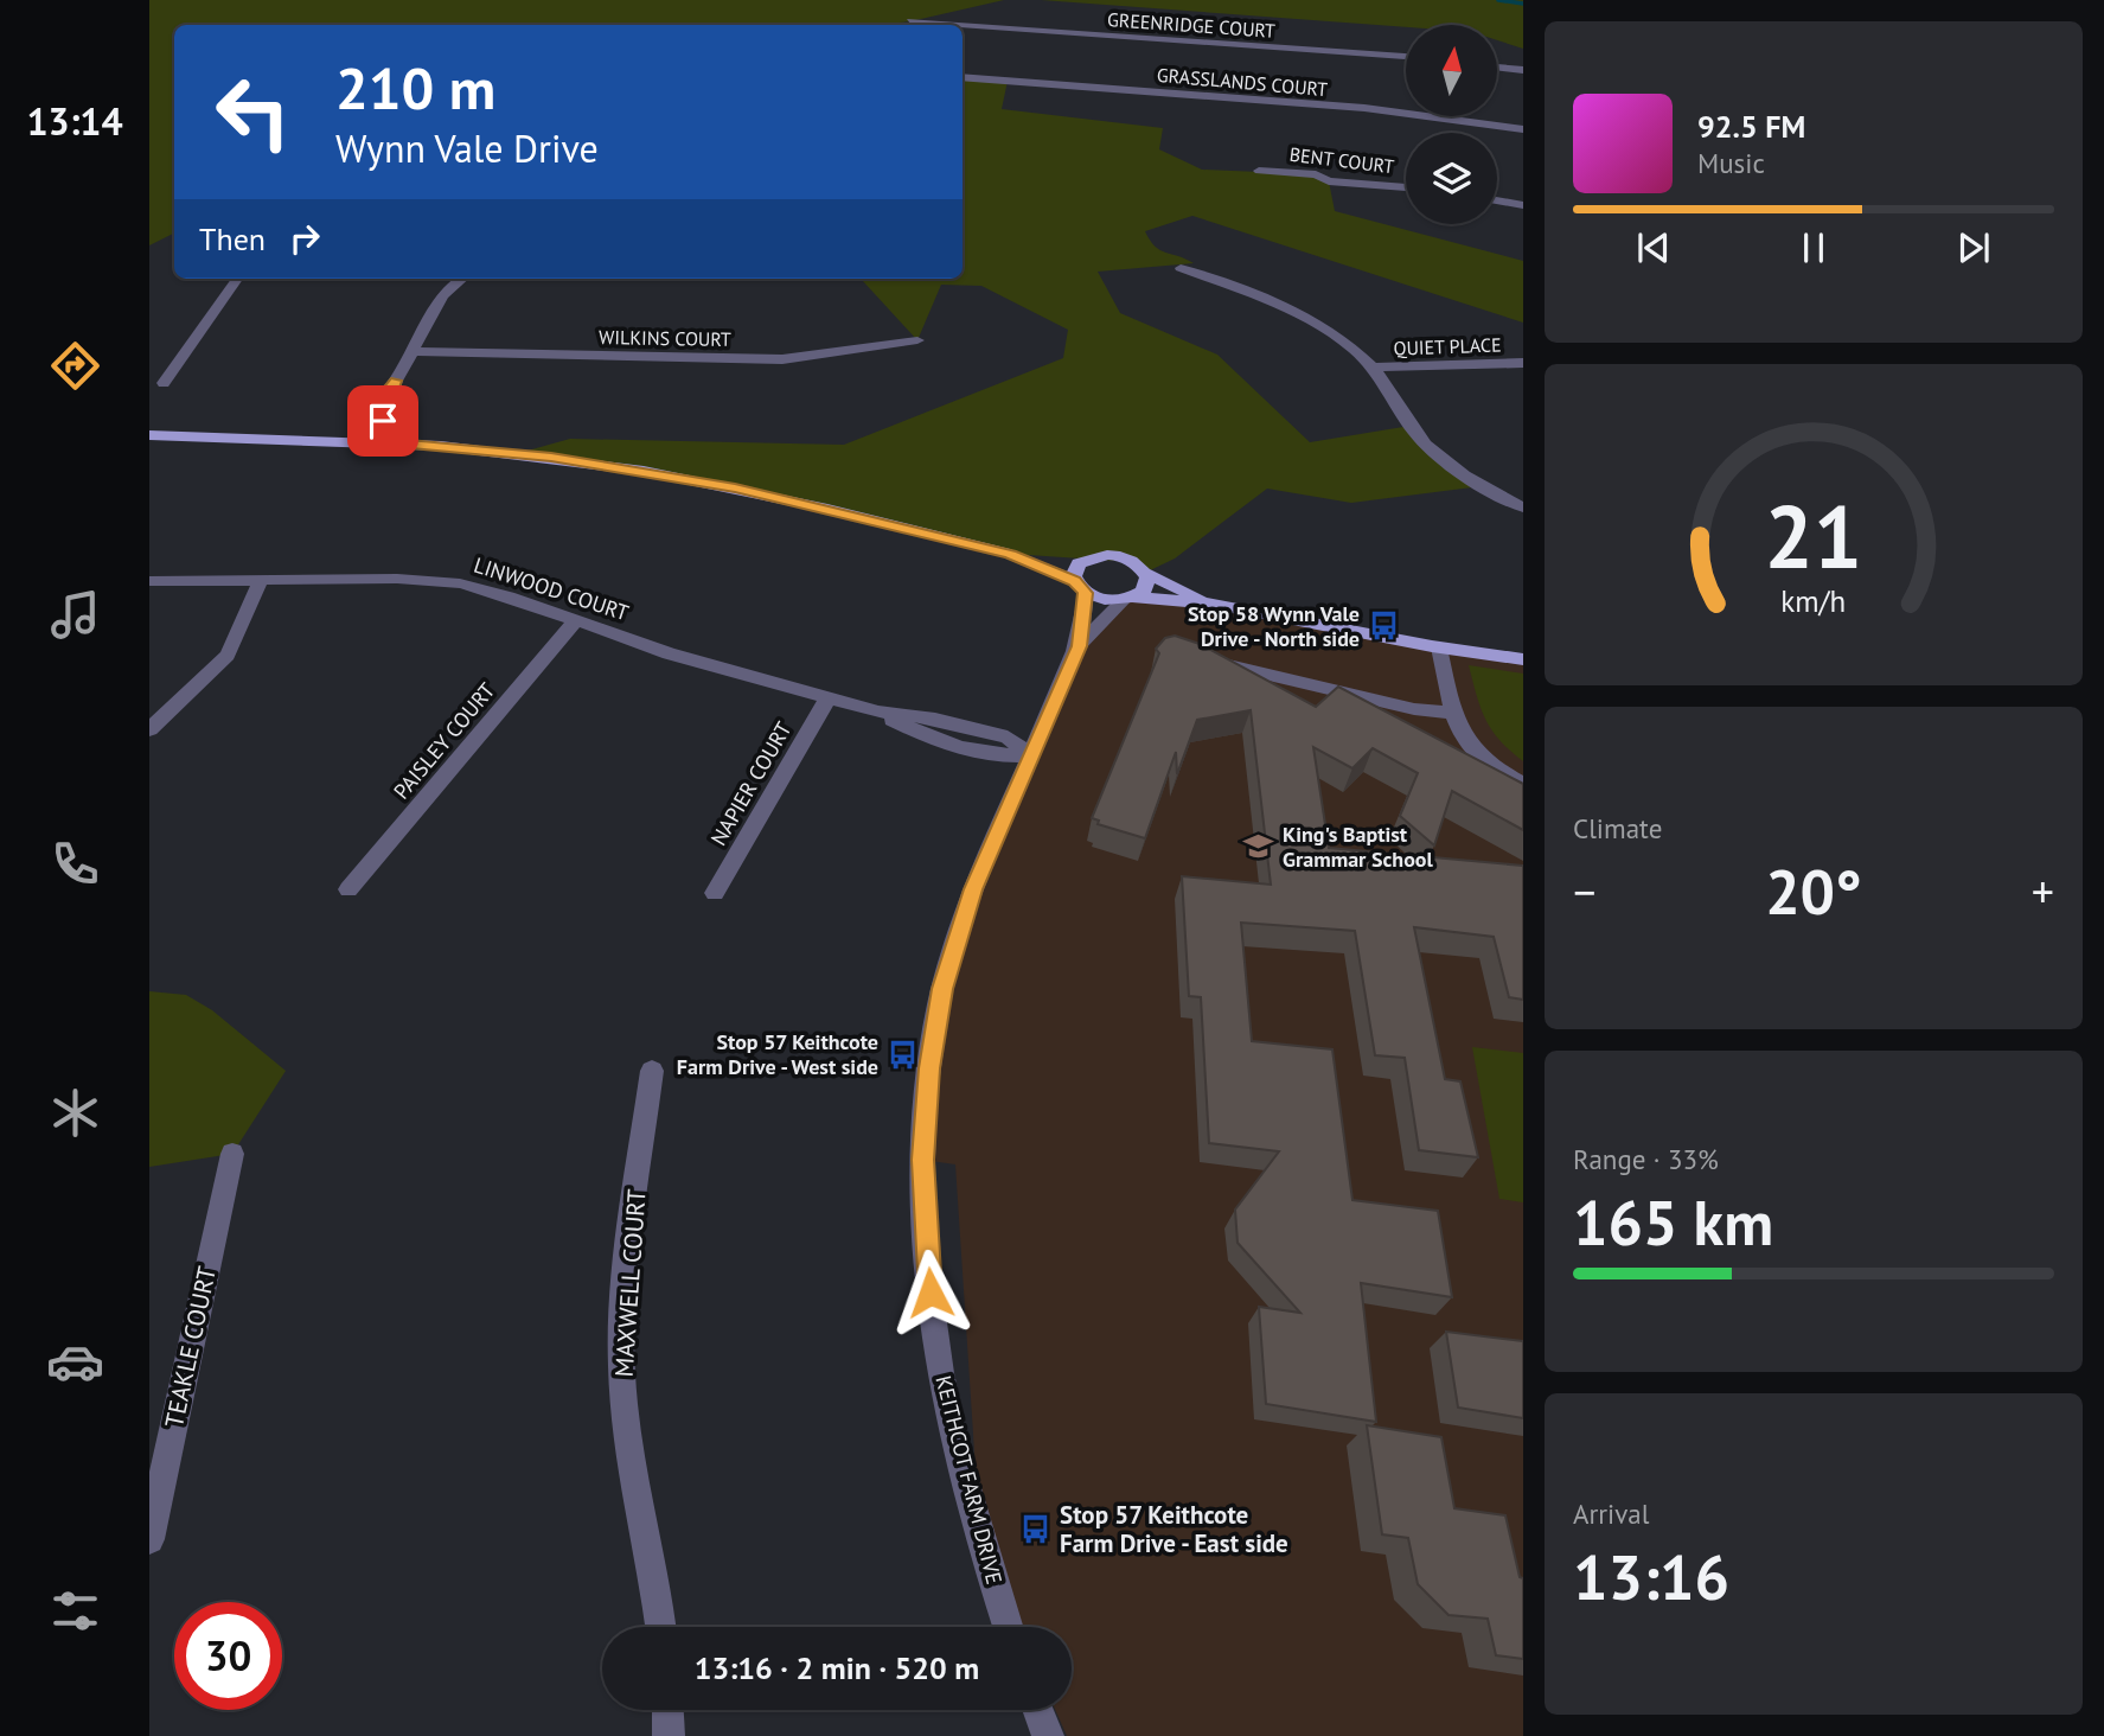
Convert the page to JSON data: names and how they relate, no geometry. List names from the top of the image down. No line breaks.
{"streets":{"street":["GREENRIDGE COURT","GRASSLANDS COURT","BENT COURT","WILKINS COURT","QUIET PLACE","LINWOOD COURT","PAISLEY COURT","NAPIER COURT","MAXWELL COURT","TEAKLE COURT","KEITHCOT FARM DRIVE"]},"crossings":[["LINWOOD COURT","PAISLEY COURT"],["LINWOOD COURT","NAPIER COURT"],["LINWOOD COURT","KEITHCOT FARM DRIVE"]],"places":{"bus stop":["Stop 58 Wynn Vale Drive - North side","Stop 57 Keithcote Farm Drive - West side","Stop 57 Keithcote Farm Drive - East side"],"school or university":["King's Baptist Grammar School"]},"north":"top","page":{"tabs":"13:14","turn":["210 m","Wynn Vale Drive"],"song":["92.5 FM","Music"],"then":"Then","tile":["Climate",["Range · 33%","165 km"],["Arrival","13:16"]],"heat":["−","20°","+"],"limit":"30","trip":"13:16 · 2 min · 520 m","gauge":["21","km/h"]}}
